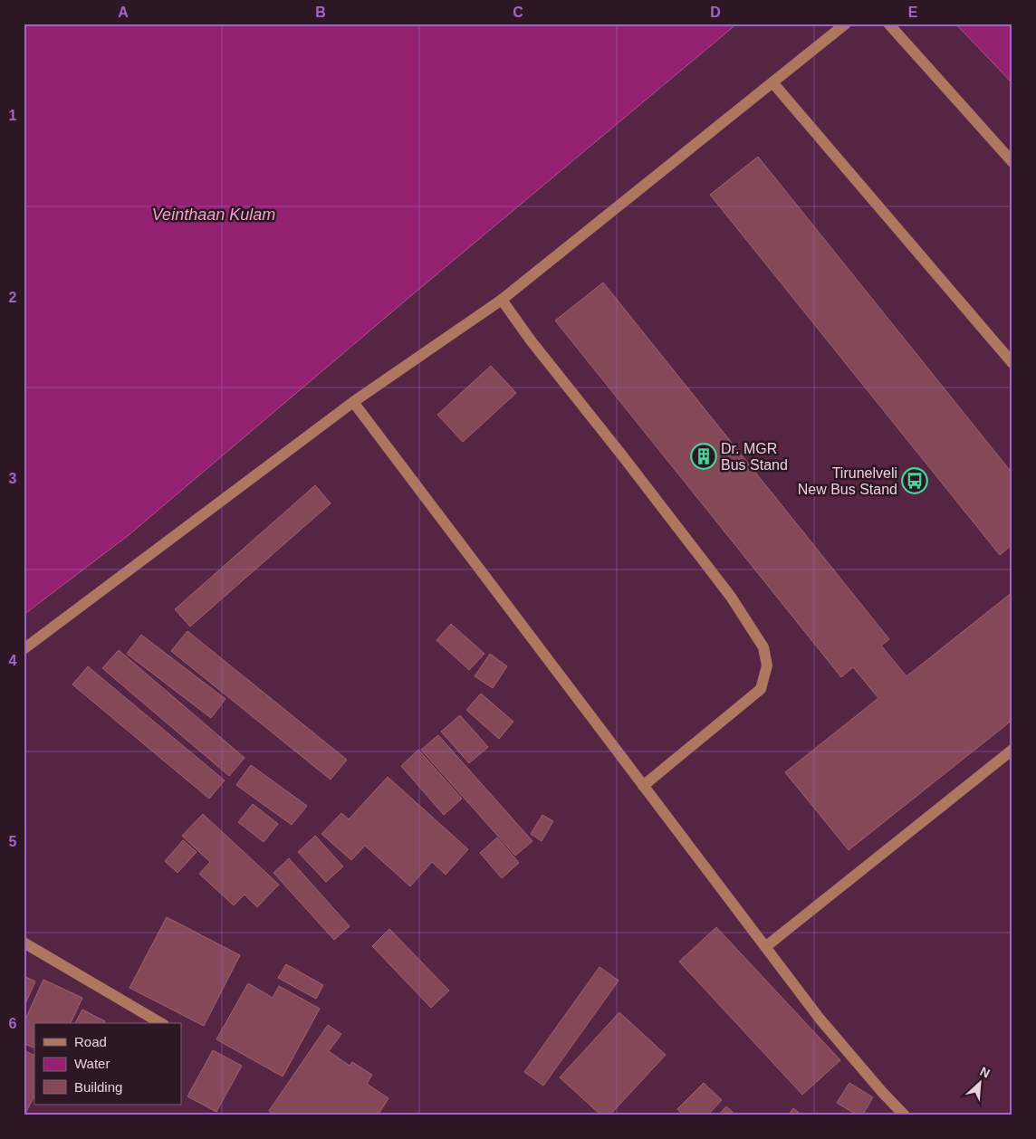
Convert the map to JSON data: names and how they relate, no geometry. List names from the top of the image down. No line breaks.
{"water":["Veinthaan Kulam"],"places":{"building":["Dr. MGR Bus Stand"],"bus stop":["Tirunelveli New Bus Stand"]},"legend":["Road","Water","Building"],"north":"top right","grid":{"columns":["A","B","C","D","E"],"rows":["1","2","3","4","5","6"]}}
